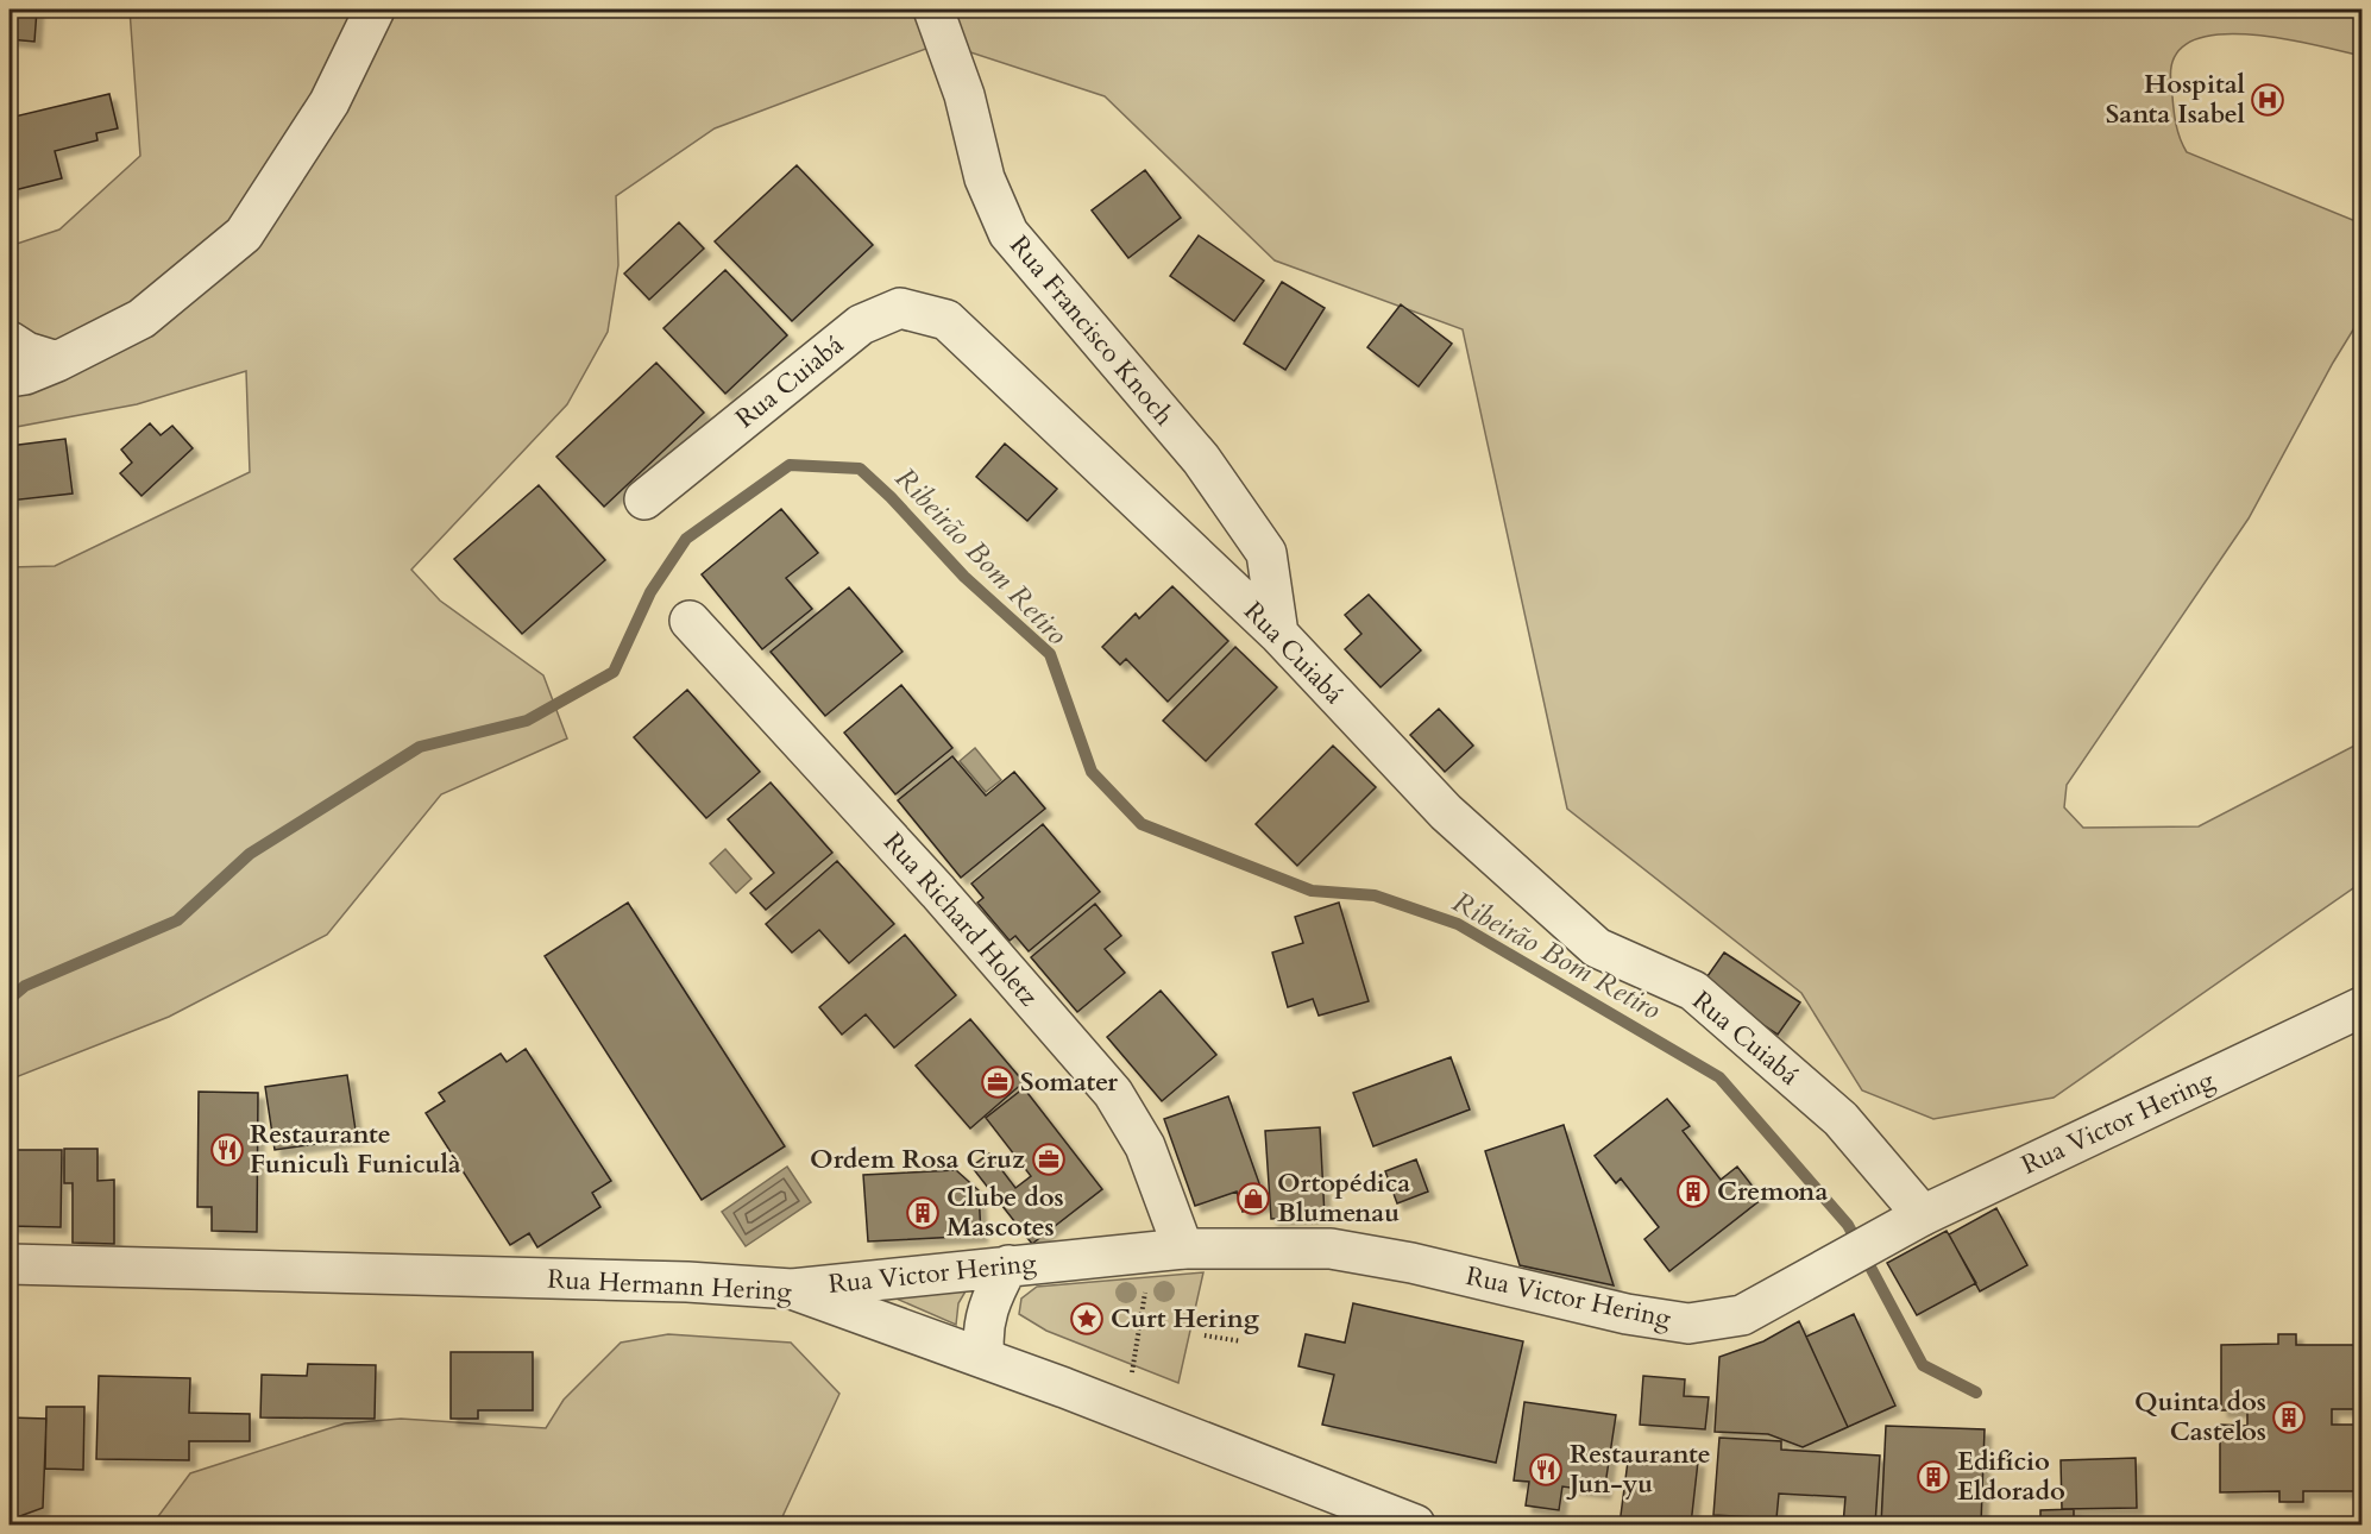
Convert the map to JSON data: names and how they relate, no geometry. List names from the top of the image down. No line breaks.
{"streets":{"street":["Rua Francisco Knoch","Rua Cuiabá","Rua Richard Holetz","Rua Victor Hering","Rua Hermann Hering"]},"crossings":[["Rua Francisco Knoch","Rua Cuiabá"],["Rua Cuiabá","Rua Victor Hering"],["Rua Richard Holetz","Rua Victor Hering"],["Rua Victor Hering","Rua Hermann Hering"]],"water":["Ribeirão Bom Retiro"],"places":{"hospital":["Hospital Santa Isabel"],"office":["Somater","Ordem Rosa Cruz"],"restaurant":["Restaurante Funiculì Funiculà","Restaurante Jun-yu"],"building":["Cremona","Clube dos Mascotes","Quinta dos Castelos","Edifício Eldorado"],"shop":["Ortopédica Blumenau"],"place":["Curt Hering"]}}
